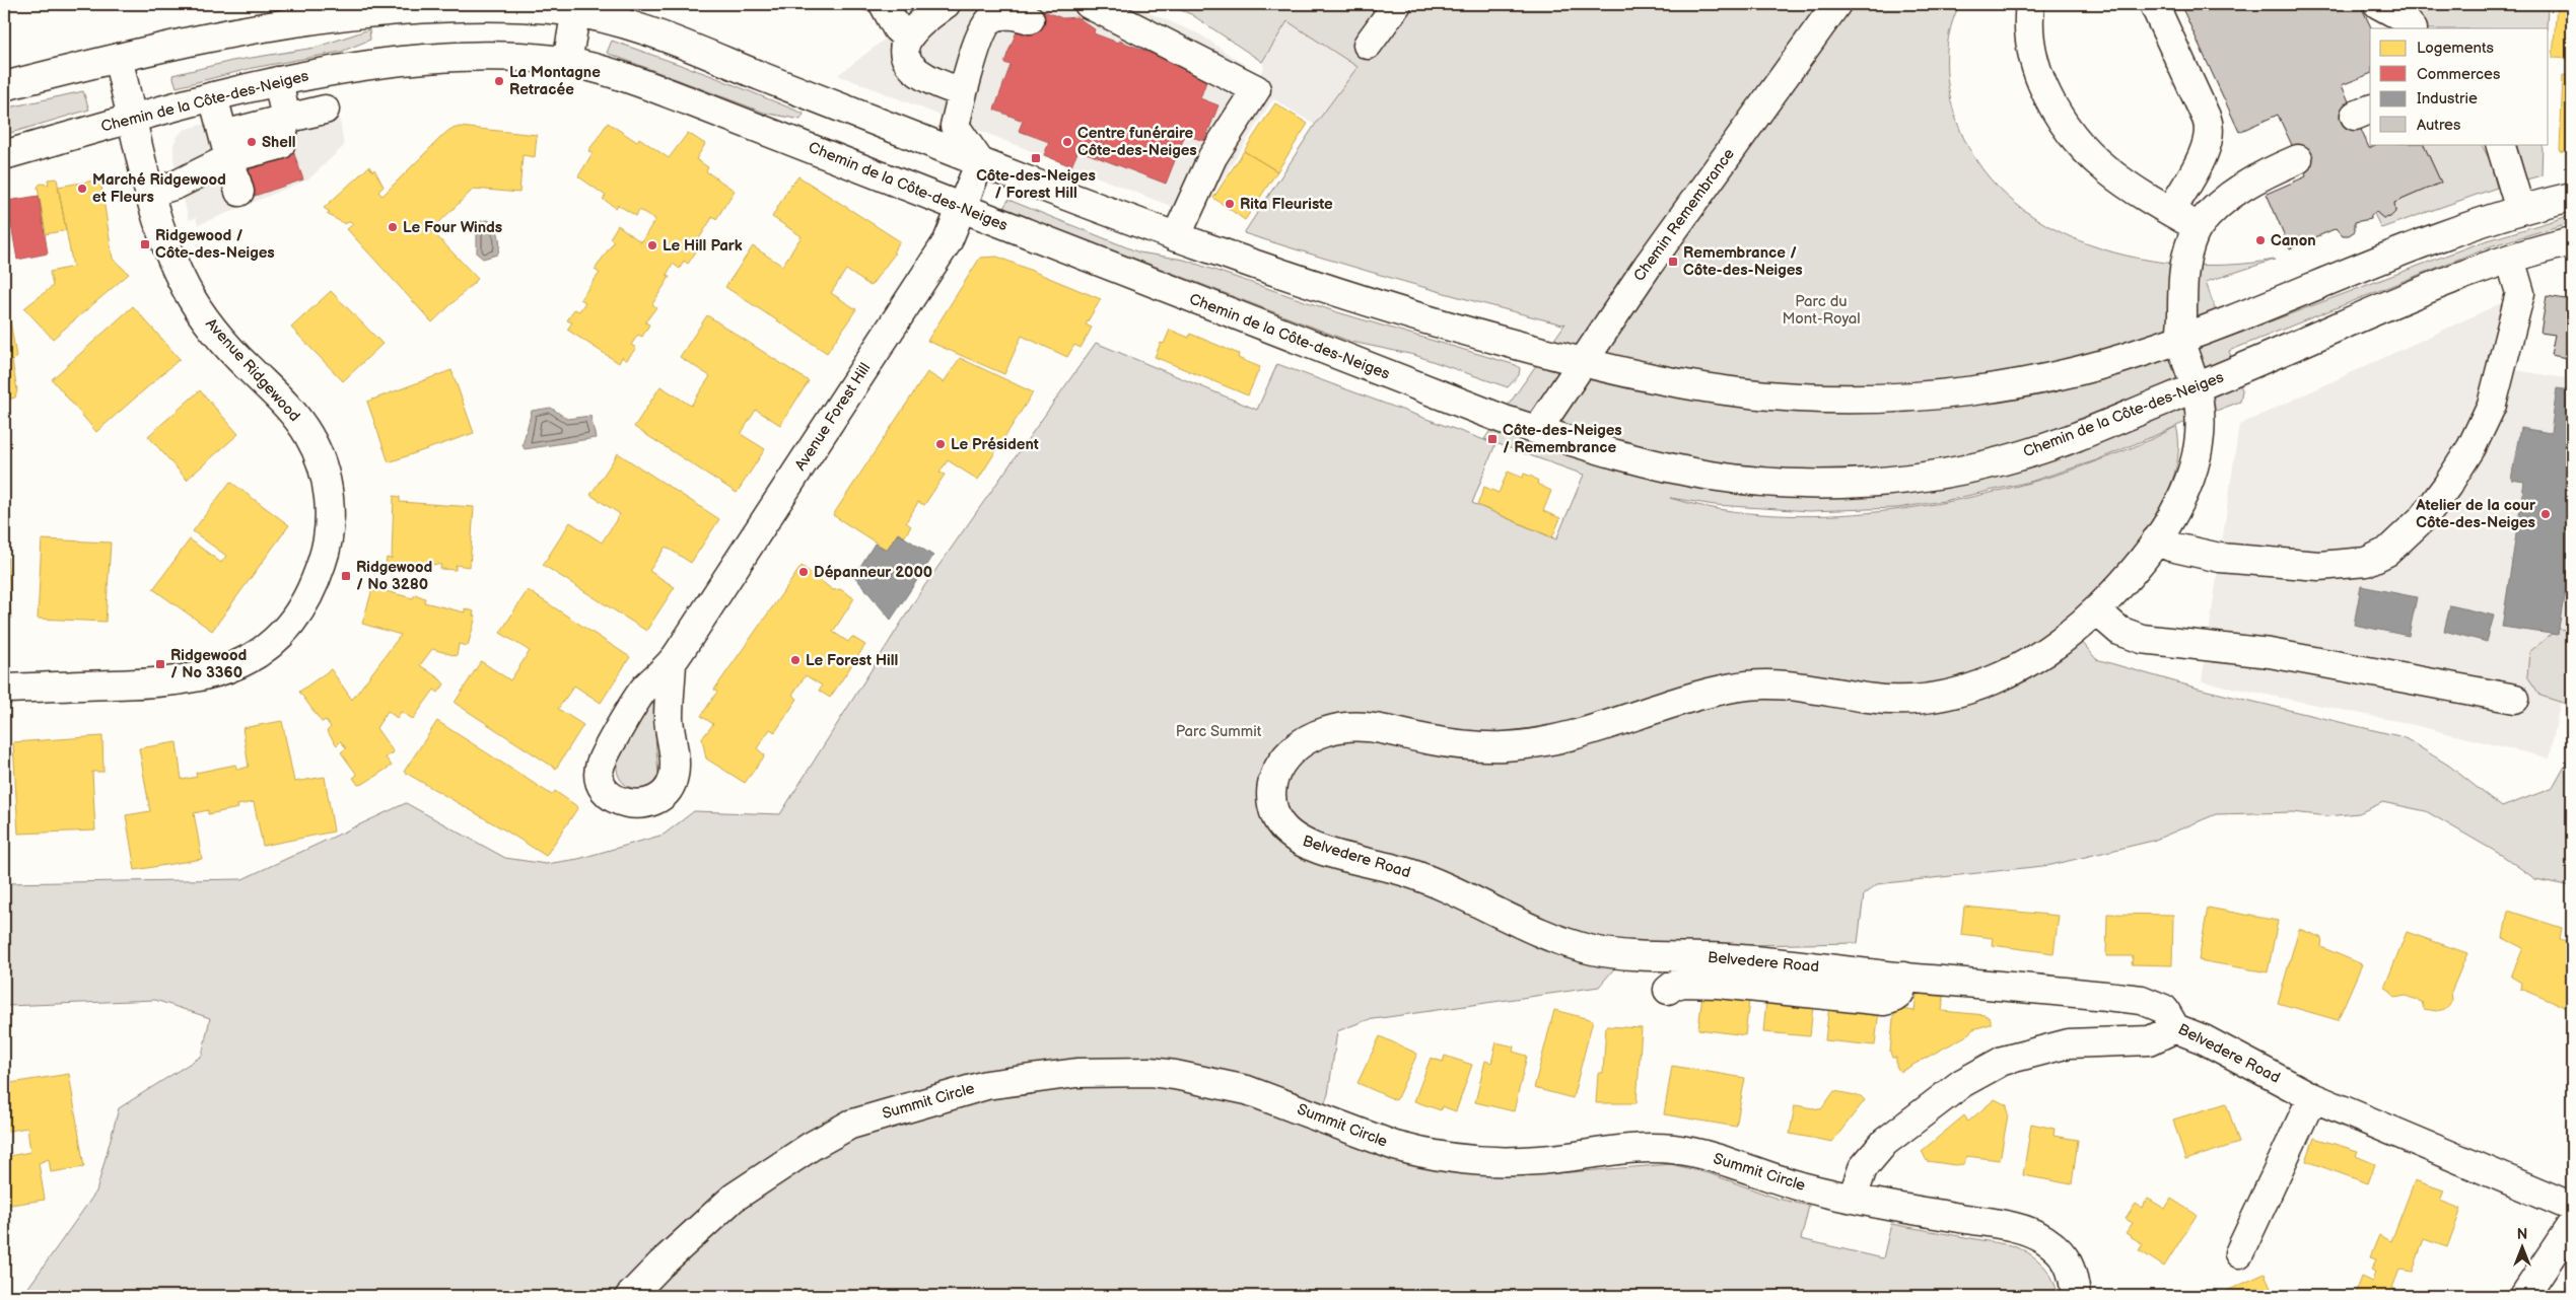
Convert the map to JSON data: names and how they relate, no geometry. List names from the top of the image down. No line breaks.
{"streets":{"street":["Chemin de la Côte-des-Neiges","Chemin Remembrance","Avenue Ridgewood","Avenue Forest Hill","Belvedere Road","Summit Circle"]},"crossings":[["Chemin de la Côte-des-Neiges","Chemin Remembrance"],["Chemin de la Côte-des-Neiges","Avenue Ridgewood"],["Chemin de la Côte-des-Neiges","Avenue Forest Hill"],["Chemin de la Côte-des-Neiges","Belvedere Road"]],"parks":["Parc du Mont-Royal","Parc Summit"],"places":{"other":["La Montagne Retracée","Shell","Centre funéraire Côte-des-Neiges","Marché Ridgewood et Fleurs","Rita Fleuriste","Le Four Winds","Canon","Le Hill Park","Le Président","Atelier de la cour Côte-des-Neiges","Dépanneur 2000","Le Forest Hill"],"transit":["Côte-des-Neiges / Forest Hill","Ridgewood / Côte-des-Neiges","Remembrance / Côte-des-Neiges","Côte-des-Neiges / Remembrance","Ridgewood / No 3280","Ridgewood / No 3360"]},"legend":["Logements","Commerces","Industrie","Autres"],"north":"top"}
